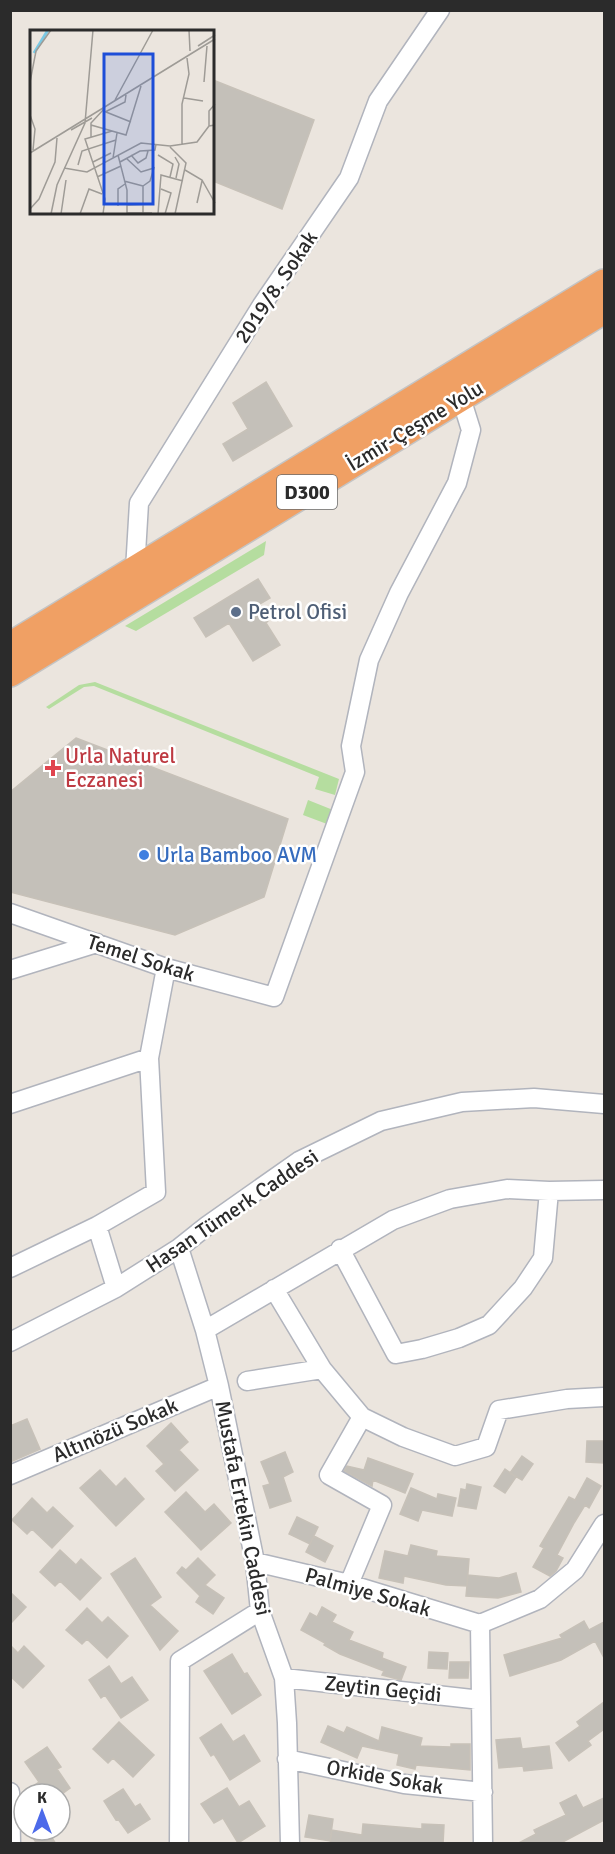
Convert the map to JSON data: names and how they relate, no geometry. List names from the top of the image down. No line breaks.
{"streets":{"highway":["İzmir-Çeşme Yolu","D300"],"street":["2019/8. Sokak","Temel Sokak","Hasan Tümerk Caddesi","Altınözü Sokak","Mustafa Ertekin Caddesi","Palmiye Sokak","Zeytin Geçidi","Orkide Sokak"]},"crossings":[["2019/8. Sokak","İzmir-Çeşme Yolu"],["İzmir-Çeşme Yolu","Temel Sokak"],["Hasan Tümerk Caddesi","Mustafa Ertekin Caddesi"],["Altınözü Sokak","Mustafa Ertekin Caddesi"],["Mustafa Ertekin Caddesi","Palmiye Sokak"],["Mustafa Ertekin Caddesi","Zeytin Geçidi"],["Mustafa Ertekin Caddesi","Orkide Sokak"]],"places":{"other":["Petrol Ofisi","Urla Bamboo AVM"],"health":["Urla Naturel Eczanesi"]},"north":"top"}
